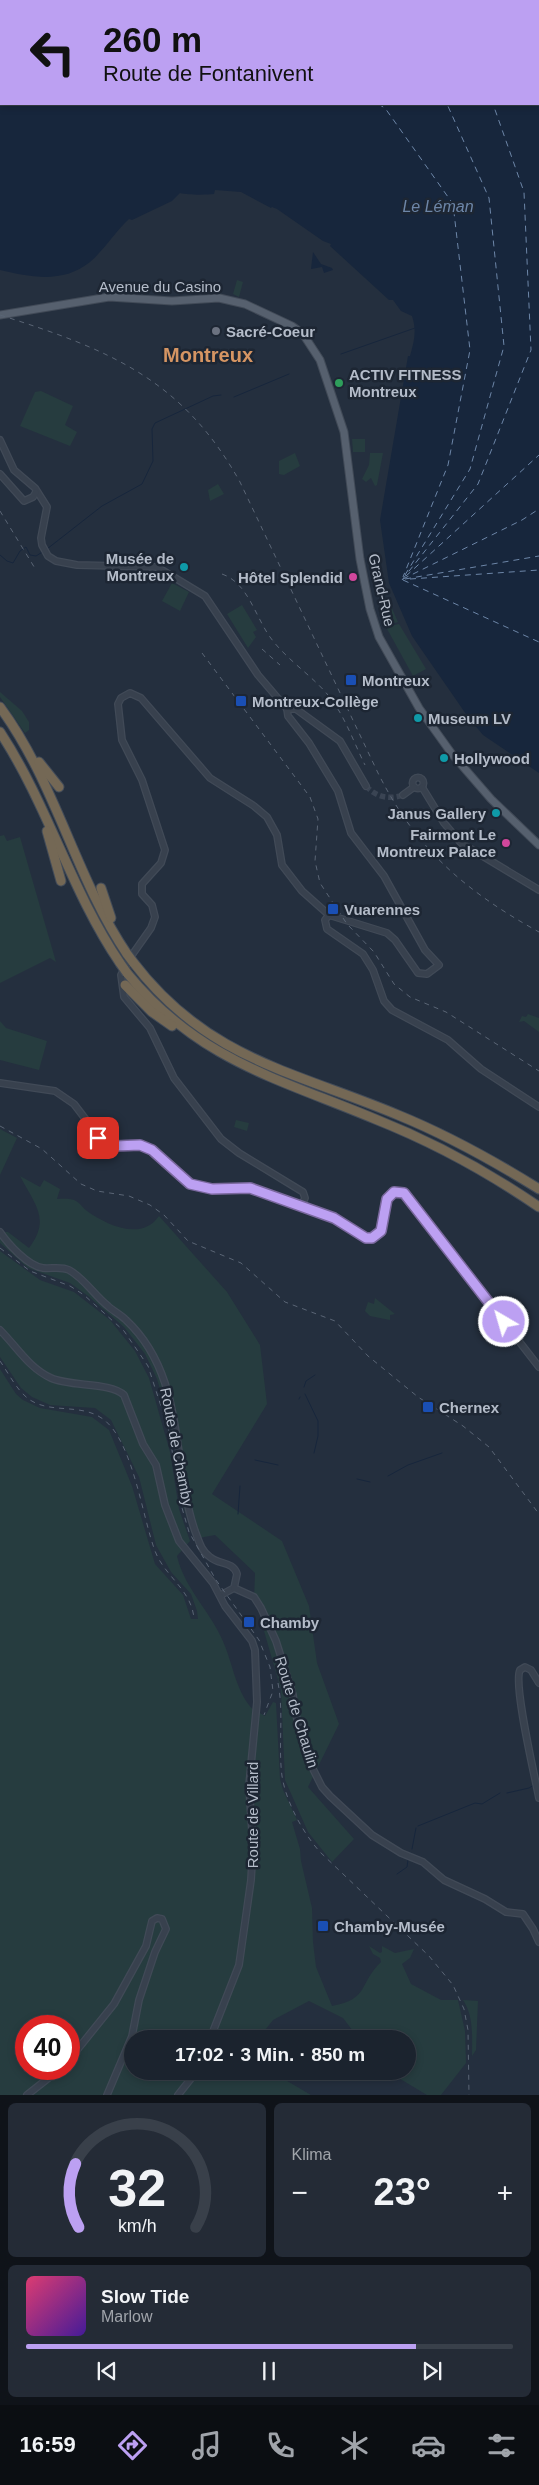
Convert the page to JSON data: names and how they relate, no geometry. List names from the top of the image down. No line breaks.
{"streets":{"main road":["Avenue du Casino","Grand-Rue"],"street":["Route de Chamby","Route de Chaulin","Route de Villard"]},"crossings":[["Avenue du Casino","Grand-Rue"],["Route de Chamby","Route de Chaulin"]],"districts":["Montreux"],"water":["Le Léman"],"places":{"other":["Sacré-Coeur","ACTIV FITNESS Montreux","Musée de Montreux","Hôtel Splendid","Museum LV","Hollywood","Janus Gallery","Fairmont Le Montreux Palace"],"transit":["Montreux","Montreux-Collège","Vuarennes","Chernex","Chamby","Chamby-Musée"]},"page":{"turn":["260 m","Route de Fontanivent"],"limit":"40","trip":"17:02 · 3 Min. · 850 m","tile":"Klima","heat":["−","23°","+"],"song":["Slow Tide","Marlow"],"tabs":"16:59","gauge":["32","km/h"]}}
